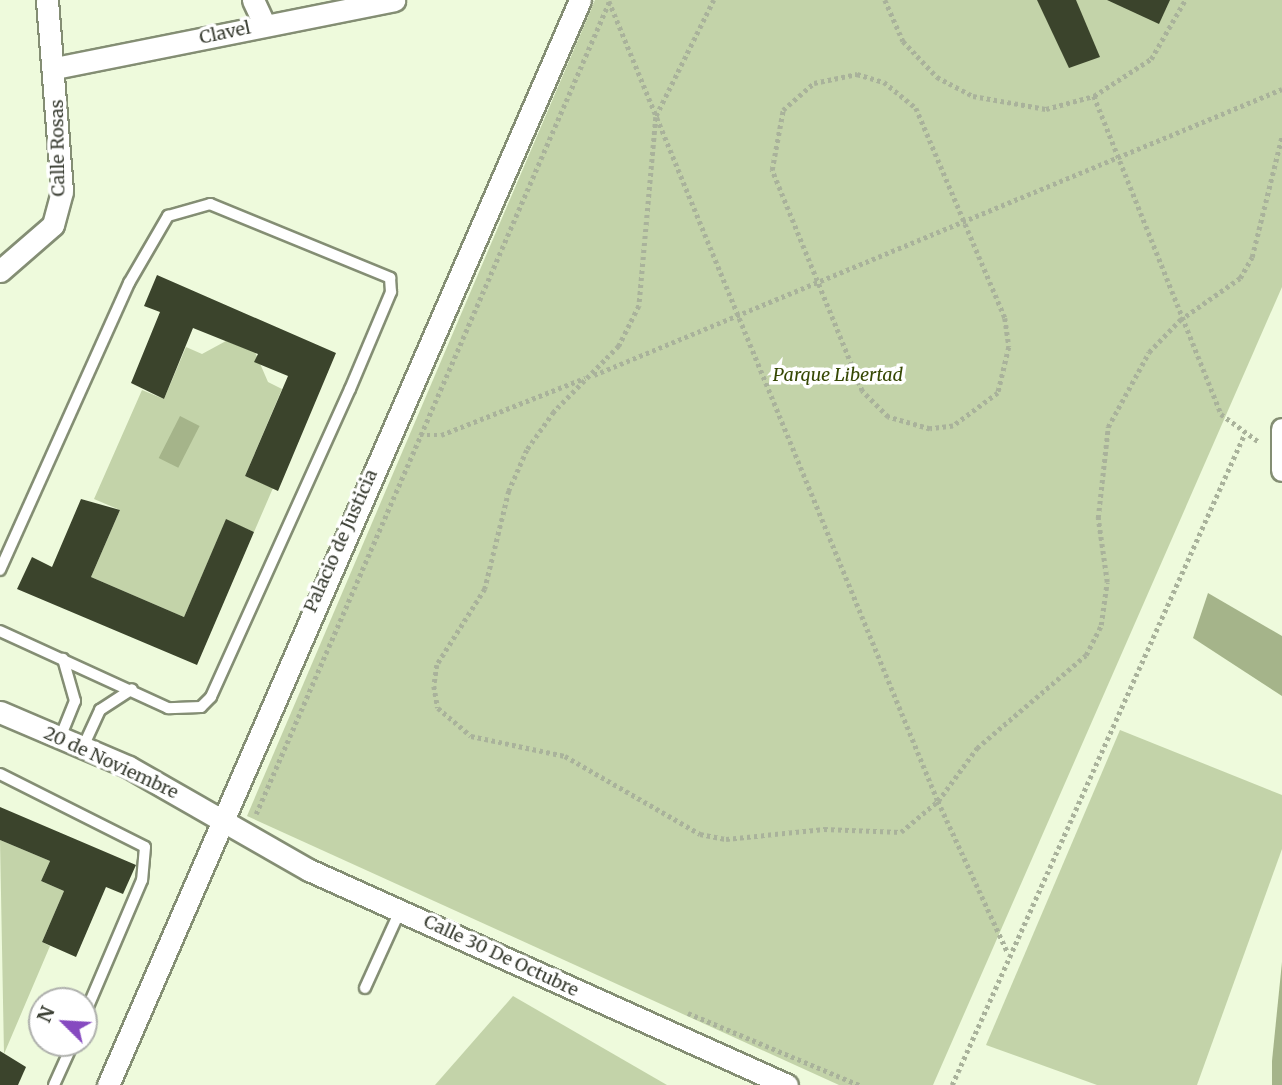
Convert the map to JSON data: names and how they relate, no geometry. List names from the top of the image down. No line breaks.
{"streets":{"street":["Clavel","Calle Rosas","Palacio de Justicia","20 de Noviembre","Calle 30 De Octubre"]},"crossings":[["Clavel","Calle Rosas"],["Palacio de Justicia","20 de Noviembre"],["Palacio de Justicia","Calle 30 De Octubre"],["20 de Noviembre","Calle 30 De Octubre"]],"parks":["Parque Libertad"],"north":"top left"}
